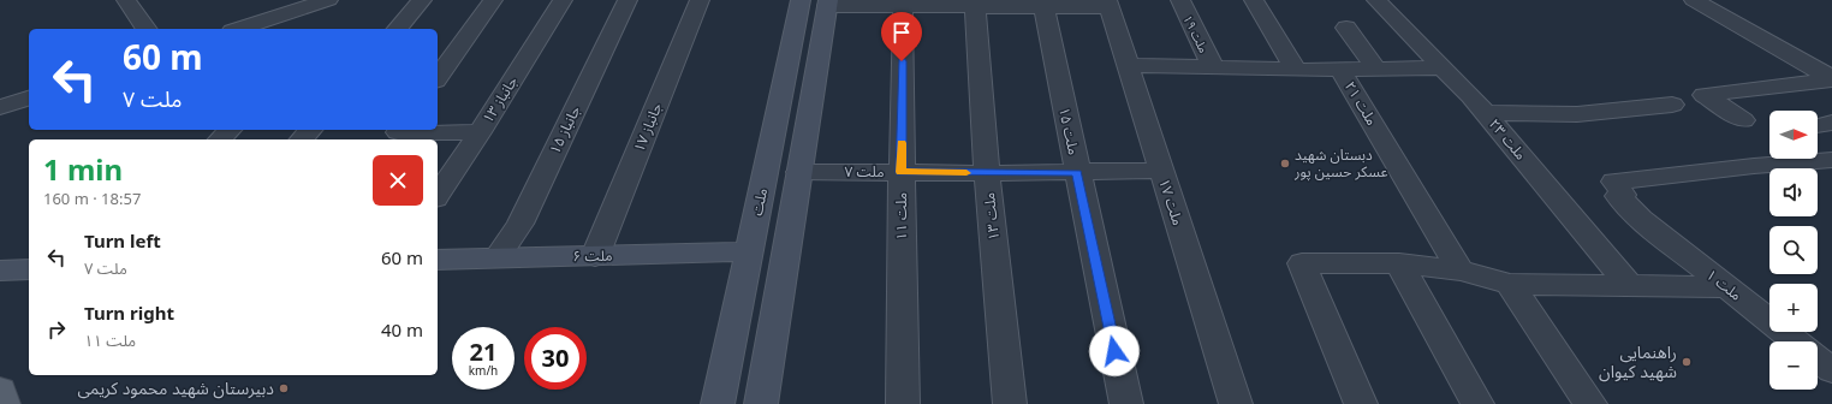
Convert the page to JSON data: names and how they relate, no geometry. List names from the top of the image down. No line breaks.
{"streets":{"main road":["ملت","ملت ۶"],"street":["ملت ۱۹","جانباز ۱۳","ملت ۲۱","جانباز ۱۷","جانباز ۱۵","ملت ۱۵","ملت ۲۳","ملت ۷","ملت ۱۷","ملت ۱۱","ملت ۱۳","ملت ۱"]},"crossings":[["ملت ۱۹","ملت ۲۱"],["ملت ۲۱","ملت ۱۷"],["جانباز ۱۷","ملت ۶"],["جانباز ۱۵","ملت ۶"],["ملت ۱۵","ملت ۷"],["ملت ۷","ملت ۱۷"],["ملت ۷","ملت ۱۱"],["ملت ۷","ملت ۱۳"],["ملت","ملت ۶"]],"places":["دبستان شهید عسکر حسین پور","راهنمایی شهید کیوان","دبیرستان شهید محمود کریمی"],"north":"right","page":{"turn":["60 m","ملت ۷"],"map_buttons":["+","−"],"heading":["1 min","160 m · 18:57"],"list":[{"name":"Turn left","note":"ملت ۷","value":"60 m"},{"name":"Turn right","note":"ملت ۱۱","value":"40 m"}],"speed":"21 km/h","limit":"30"}}
